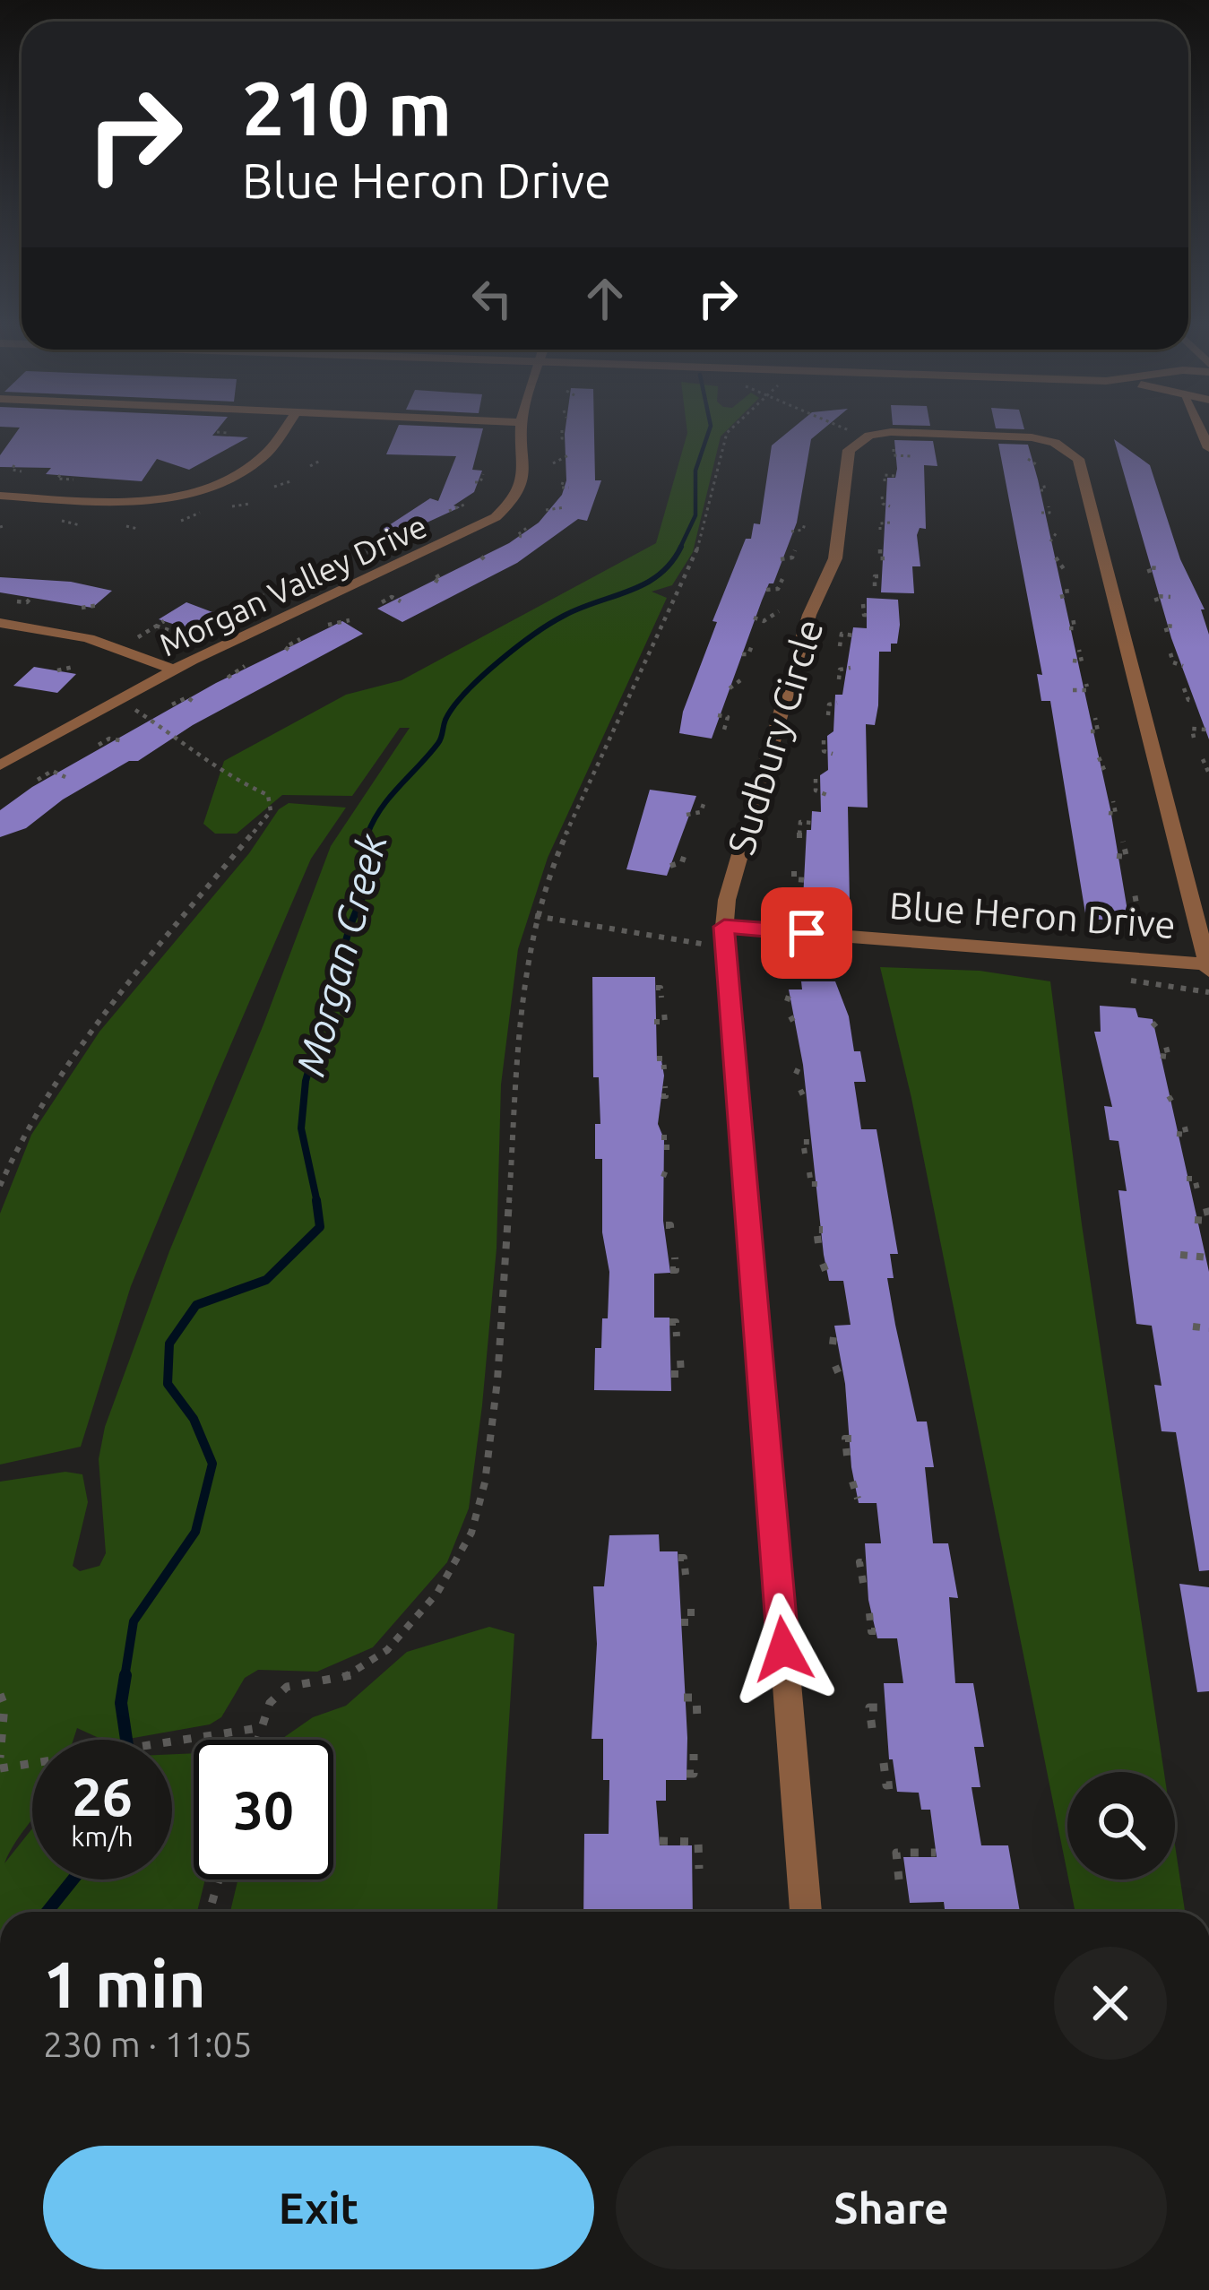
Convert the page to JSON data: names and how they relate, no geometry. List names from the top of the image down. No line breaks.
{"streets":{"street":["Morgan Valley Drive","Sudbury Circle","Blue Heron Drive"]},"crossings":[["Sudbury Circle","Blue Heron Drive"]],"water":["Morgan Creek"],"page":{"turn":["210 m","Blue Heron Drive"],"speed":"26 km/h","limit":"30","heading":["1 min","230 m · 11:05"],"buttons":["Exit","Share"]}}
